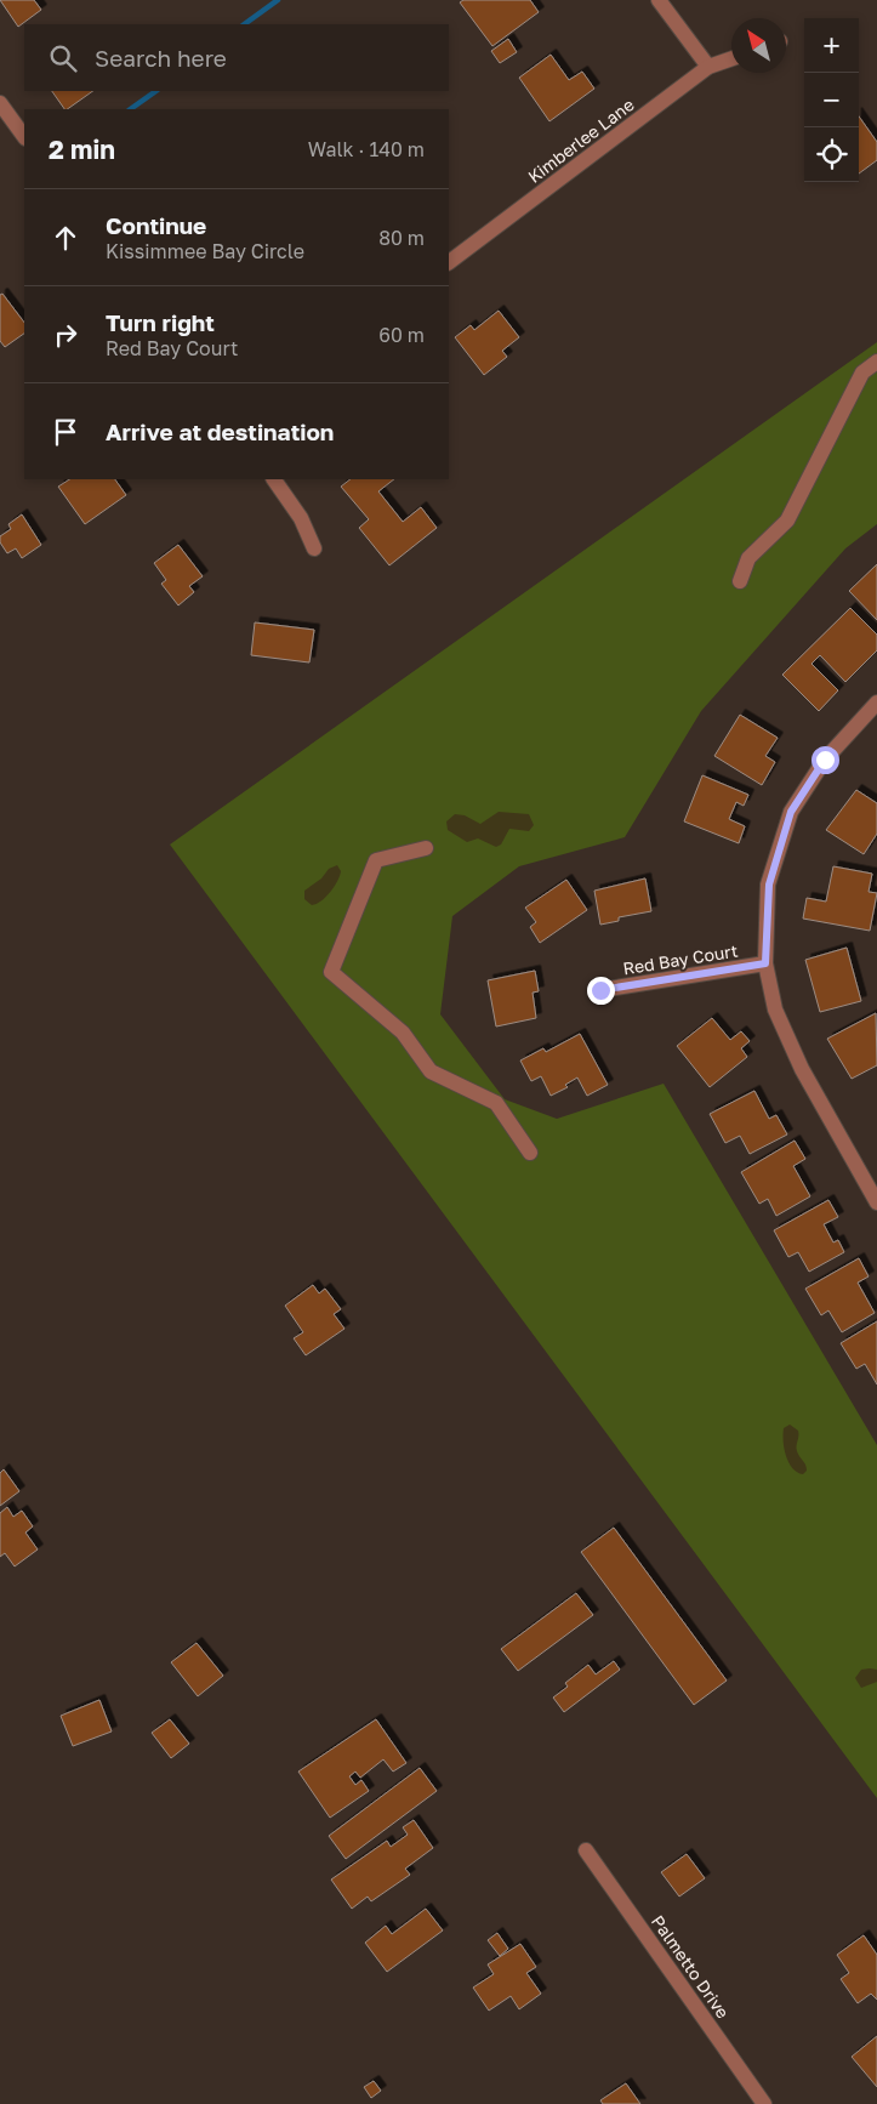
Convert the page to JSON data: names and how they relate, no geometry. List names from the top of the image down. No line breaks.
{"streets":{"street":["Kimberlee Lane","Red Bay Court","Palmetto Drive"]},"north":"top left","page":{"map_buttons":["+","−"],"search":"Search here","heading":["2 min","Walk · 140 m"],"list":[["Continue","Kissimmee Bay Circle","80 m"],["Turn right","Red Bay Court","60 m"],"Arrive at destination"]}}
